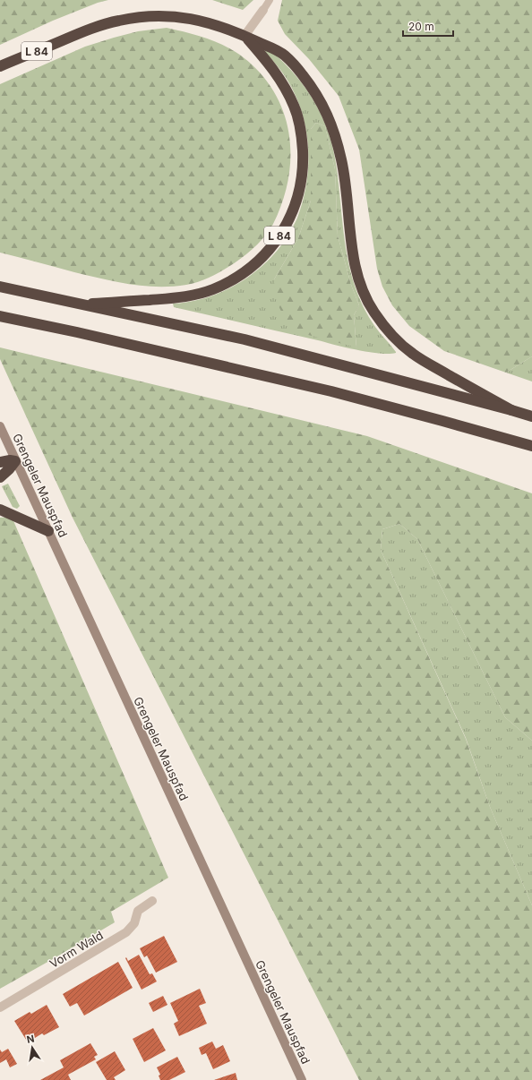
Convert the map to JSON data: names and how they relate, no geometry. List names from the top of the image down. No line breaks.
{"streets":{"highway":["L 84"],"main road":["Grengeler Mauspfad"],"street":["Vorm Wald"]},"scale_bar":"20 m","north":"top"}
